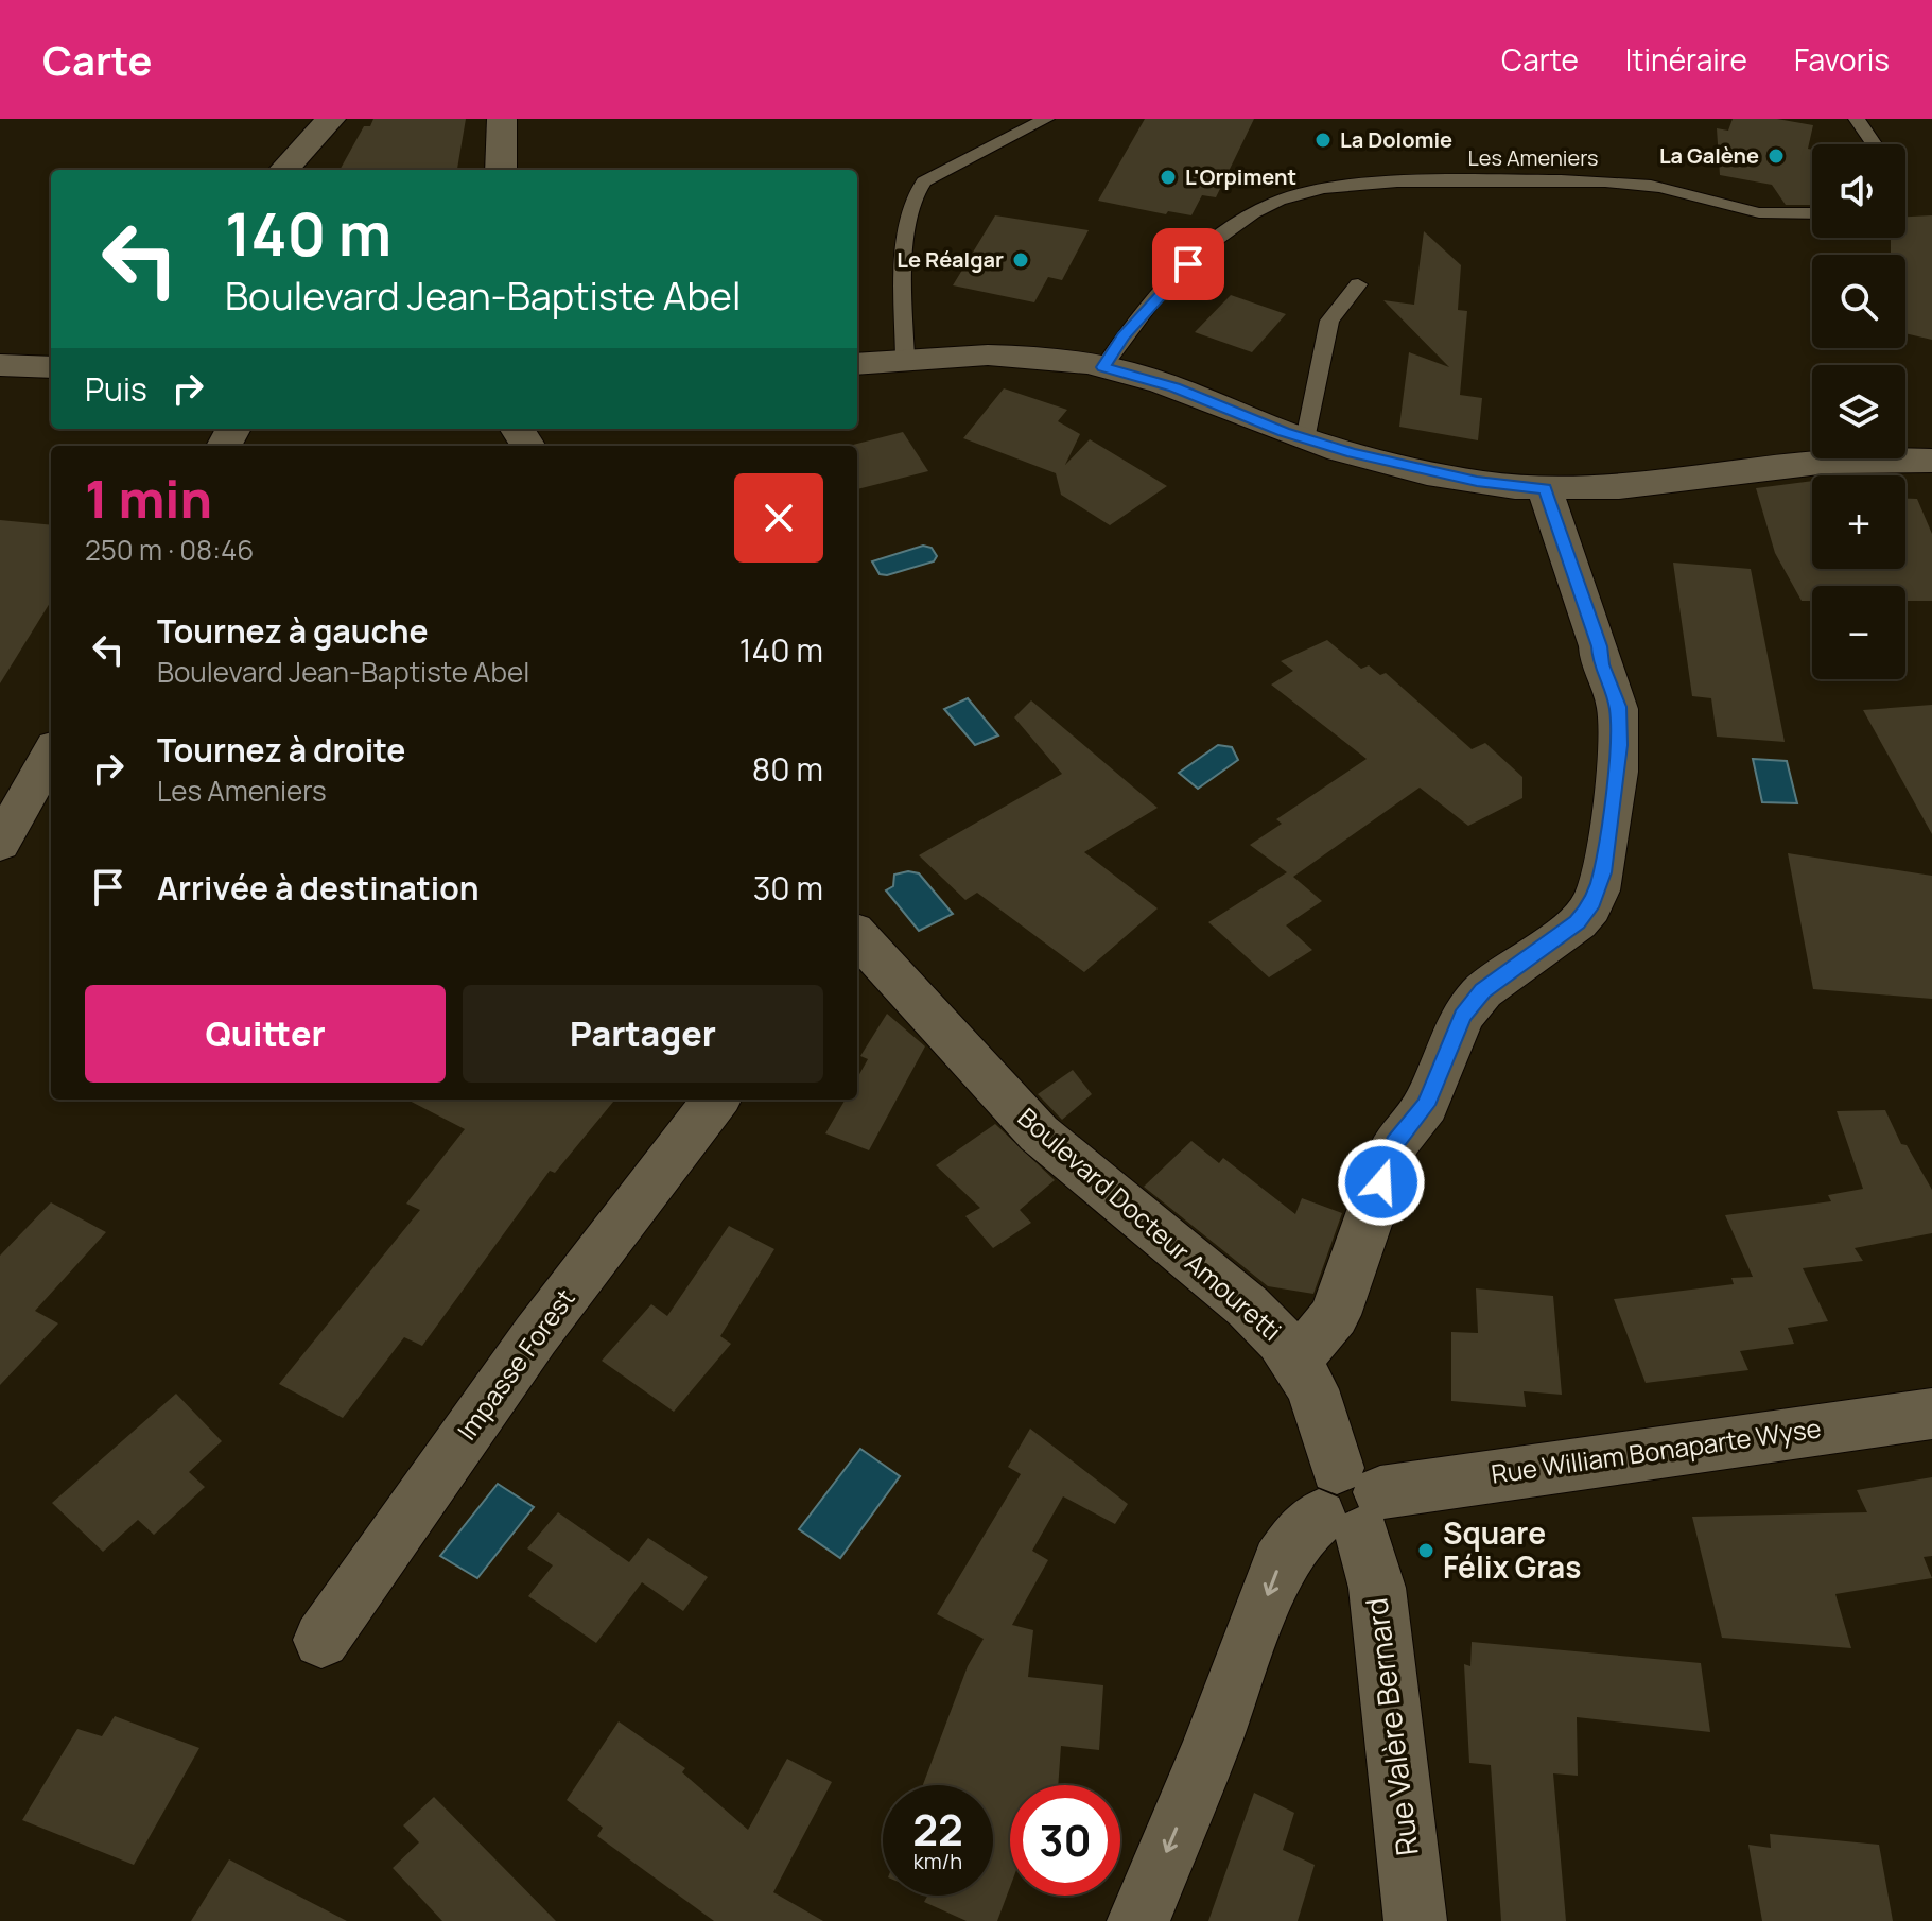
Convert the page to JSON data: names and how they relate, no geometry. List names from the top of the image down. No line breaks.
{"streets":{"street":["Boulevard Docteur Amouretti","Impasse Forest","Rue William Bonaparte Wyse","Rue Valère Bernard"],"lane":["Les Ameniers"]},"crossings":[["Boulevard Docteur Amouretti","Rue William Bonaparte Wyse"],["Boulevard Docteur Amouretti","Rue Valère Bernard"],["Rue William Bonaparte Wyse","Rue Valère Bernard"]],"places":["La Dolomie","La Galène","L'Orpiment","Le Réalgar","Square Félix Gras"],"page":{"header":"Carte","nav":["Carte","Itinéraire","Favoris"],"map_buttons":["+","−"],"turn":["140 m","Boulevard Jean-Baptiste Abel"],"then":"Puis","heading":["1 min","250 m · 08:46"],"list":[{"name":"Tournez à gauche","note":"Boulevard Jean-Baptiste Abel","value":"140 m"},{"name":"Tournez à droite","note":"Les Ameniers","value":"80 m"},{"name":"Arrivée à destination","value":"30 m"}],"buttons":["Quitter","Partager"],"speed":"22 km/h","limit":"30"}}
